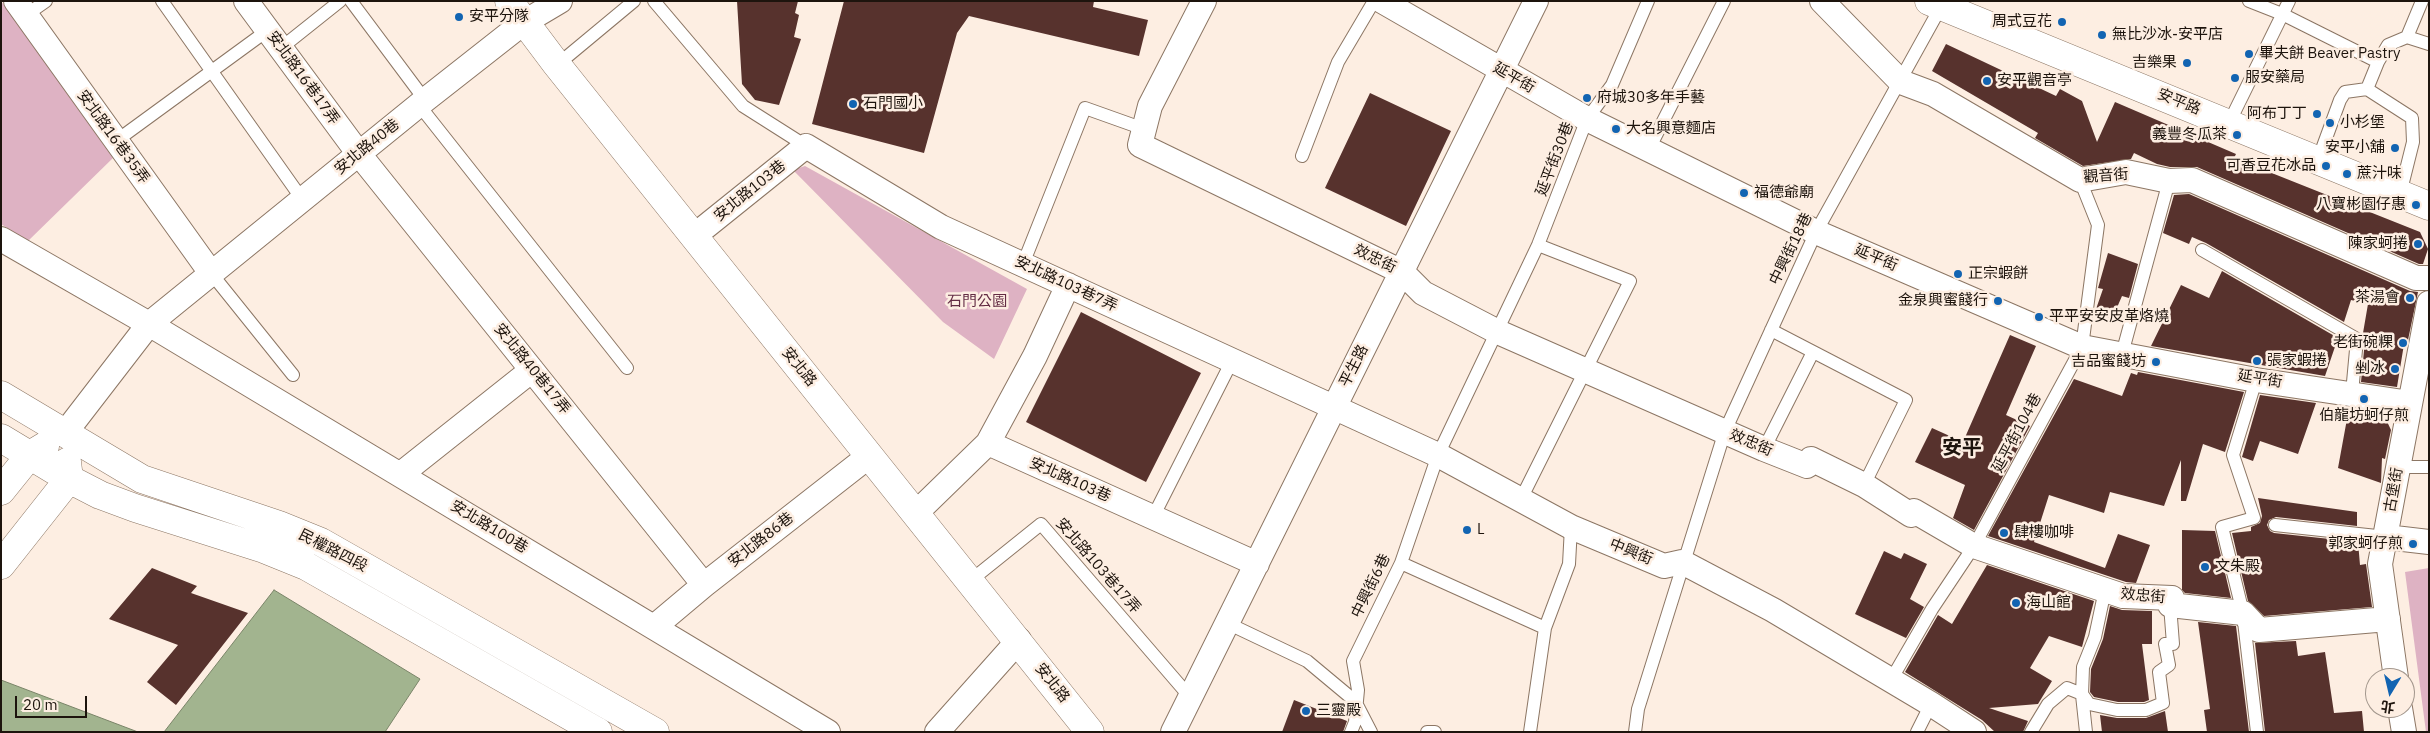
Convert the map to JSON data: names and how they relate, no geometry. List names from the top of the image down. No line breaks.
{"streets":{"street":["安北路16巷17弄","延平街","安平路","安北路16巷35弄","安北路40巷","觀音街","安北路103巷","效忠街","安北路103巷7弄","平生路","安北路","安北路40巷17弄","古堡街","安北路100巷","安北路86巷","民權路四段","中興街"],"lane":["延平街30巷","中興街18巷","延平街104巷","安北路103巷17弄","中興街6巷"]},"crossings":[["安北路16巷17弄","安北路40巷"],["安北路16巷17弄","安北路40巷17弄"],["延平街","延平街30巷"],["延平街","中興街18巷"],["延平街","平生路"],["延平街","延平街104巷"],["延平街","古堡街"],["安平路","中興街18巷"],["安北路16巷35弄","安北路40巷"],["安北路40巷","安北路"],["安北路40巷","安北路40巷17弄"],["安北路40巷","安北路100巷"],["安北路40巷","民權路四段"],["延平街30巷","效忠街"],["延平街30巷","中興街6巷"],["觀音街","中興街18巷"],["觀音街","延平街104巷"],["安北路103巷","安北路103巷7弄"],["安北路103巷","平生路"],["安北路103巷","安北路"],["中興街18巷","效忠街"],["中興街18巷","中興街"],["效忠街","平生路"],["效忠街","延平街104巷"],["效忠街","中興街6巷"],["安北路103巷7弄","平生路"],["安北路103巷7弄","中興街"],["平生路","中興街"],["平生路","安北路103巷17弄"],["安北路","安北路86巷"],["安北路","安北路103巷17弄"],["安北路40巷17弄","安北路86巷"],["安北路100巷","安北路86巷"],["中興街","中興街6巷"]],"districts":["安平"],"parks":["石門公園"],"places":["安平分隊","周式豆花","無比沙冰-安平店","畢夫餅 Beaver Pastry","吉樂果","服安藥局","安平觀音亭","府城30多年手藝","石門國小","阿布丁丁","小杉堡","大名興意麵店","義豐冬瓜茶","安平小舖","可香豆花冰品","蔗汁味","福德爺廟","八寶彬園仔惠","陳家蚵捲","正宗蝦餅","茶湯會","金泉興蜜餞行","平平安安皮革烙燒","老街碗粿","張家蝦捲","吉品蜜餞坊","剉冰","伯龍坊蚵仔煎","L","肆樓咖啡","郭家蚵仔煎","文朱殿","海山館","三靈殿"],"scale_bar":"20 m","north":"bottom"}
